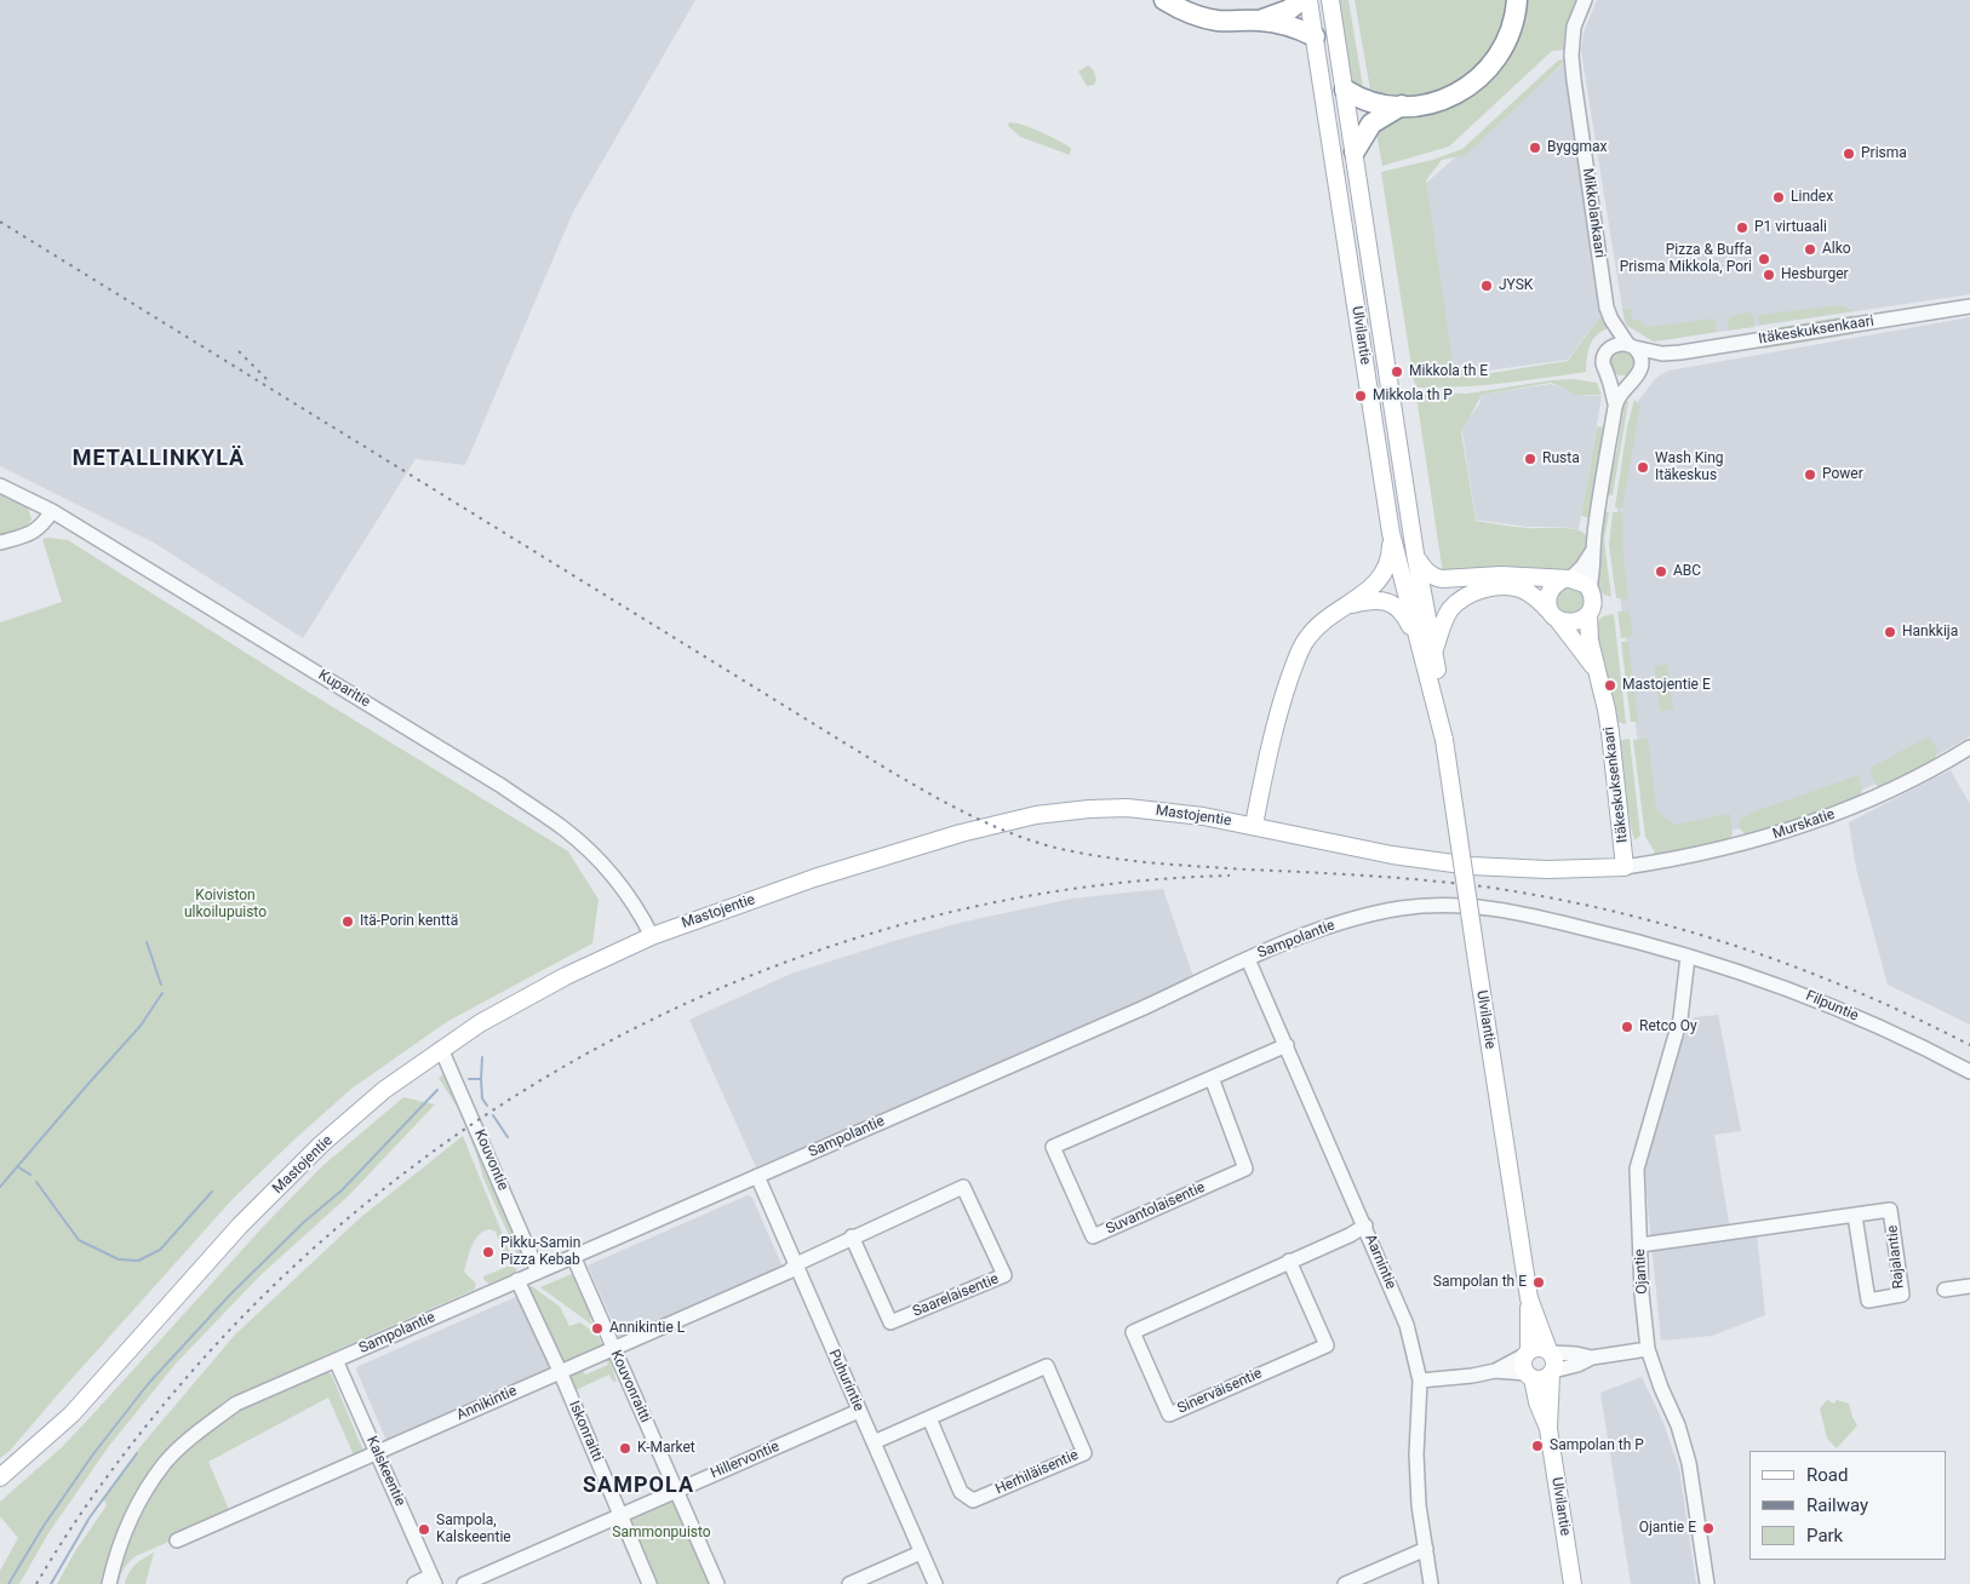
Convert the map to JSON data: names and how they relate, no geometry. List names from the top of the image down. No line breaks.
{"streets":{"main road":["Itäkeskuksenkaari","Ulvilantie","Mastojentie"],"street":["Mikkolankaari","Kuparitie","Murskatie","Sampolantie","Filpuntie","Kouvontie","Suvantolaisentie","Rajalantie","Aarnintie","Ojantie","Saarelaisentie","Puhurintie","Kouvonraitti","Sinerväisentie","Annikintie","Iskonraitti","Hillervontie","Kalskeentie","Herhiläisentie"]},"crossings":[["Mikkolankaari","Itäkeskuksenkaari"],["Itäkeskuksenkaari","Ulvilantie"],["Itäkeskuksenkaari","Mastojentie"],["Itäkeskuksenkaari","Murskatie"],["Kuparitie","Mastojentie"],["Mastojentie","Murskatie"],["Mastojentie","Kouvontie"],["Sampolantie","Filpuntie"],["Sampolantie","Kouvontie"],["Sampolantie","Aarnintie"],["Sampolantie","Ojantie"],["Sampolantie","Puhurintie"],["Sampolantie","Kouvonraitti"],["Sampolantie","Iskonraitti"],["Sampolantie","Kalskeentie"],["Filpuntie","Ojantie"],["Suvantolaisentie","Aarnintie"],["Rajalantie","Ojantie"],["Aarnintie","Sinerväisentie"],["Saarelaisentie","Puhurintie"],["Saarelaisentie","Annikintie"],["Puhurintie","Annikintie"],["Puhurintie","Hillervontie"],["Puhurintie","Herhiläisentie"],["Kouvonraitti","Annikintie"],["Kouvonraitti","Hillervontie"],["Annikintie","Iskonraitti"],["Annikintie","Kalskeentie"],["Iskonraitti","Hillervontie"]],"districts":["METALLINKYLÄ","SAMPOLA"],"parks":["Koiviston ulkoilupuisto","Sammonpuisto"],"places":["Byggmax","Prisma","Lindex","P1 virtuaali","Alko","Pizza & Buffa Prisma Mikkola, Pori","Hesburger","JYSK","Mikkola th E","Mikkola th P","Rusta","Wash King Itäkeskus","Power","ABC","Hankkija","Mastojentie E","Itä-Porin kenttä","Retco Oy","Pikku-Samin Pizza Kebab","Sampolan th E","Annikintie L","Sampolan th P","K-Market","Ojantie E","Sampola, Kalskeentie"],"legend":["Road","Railway","Park"]}
